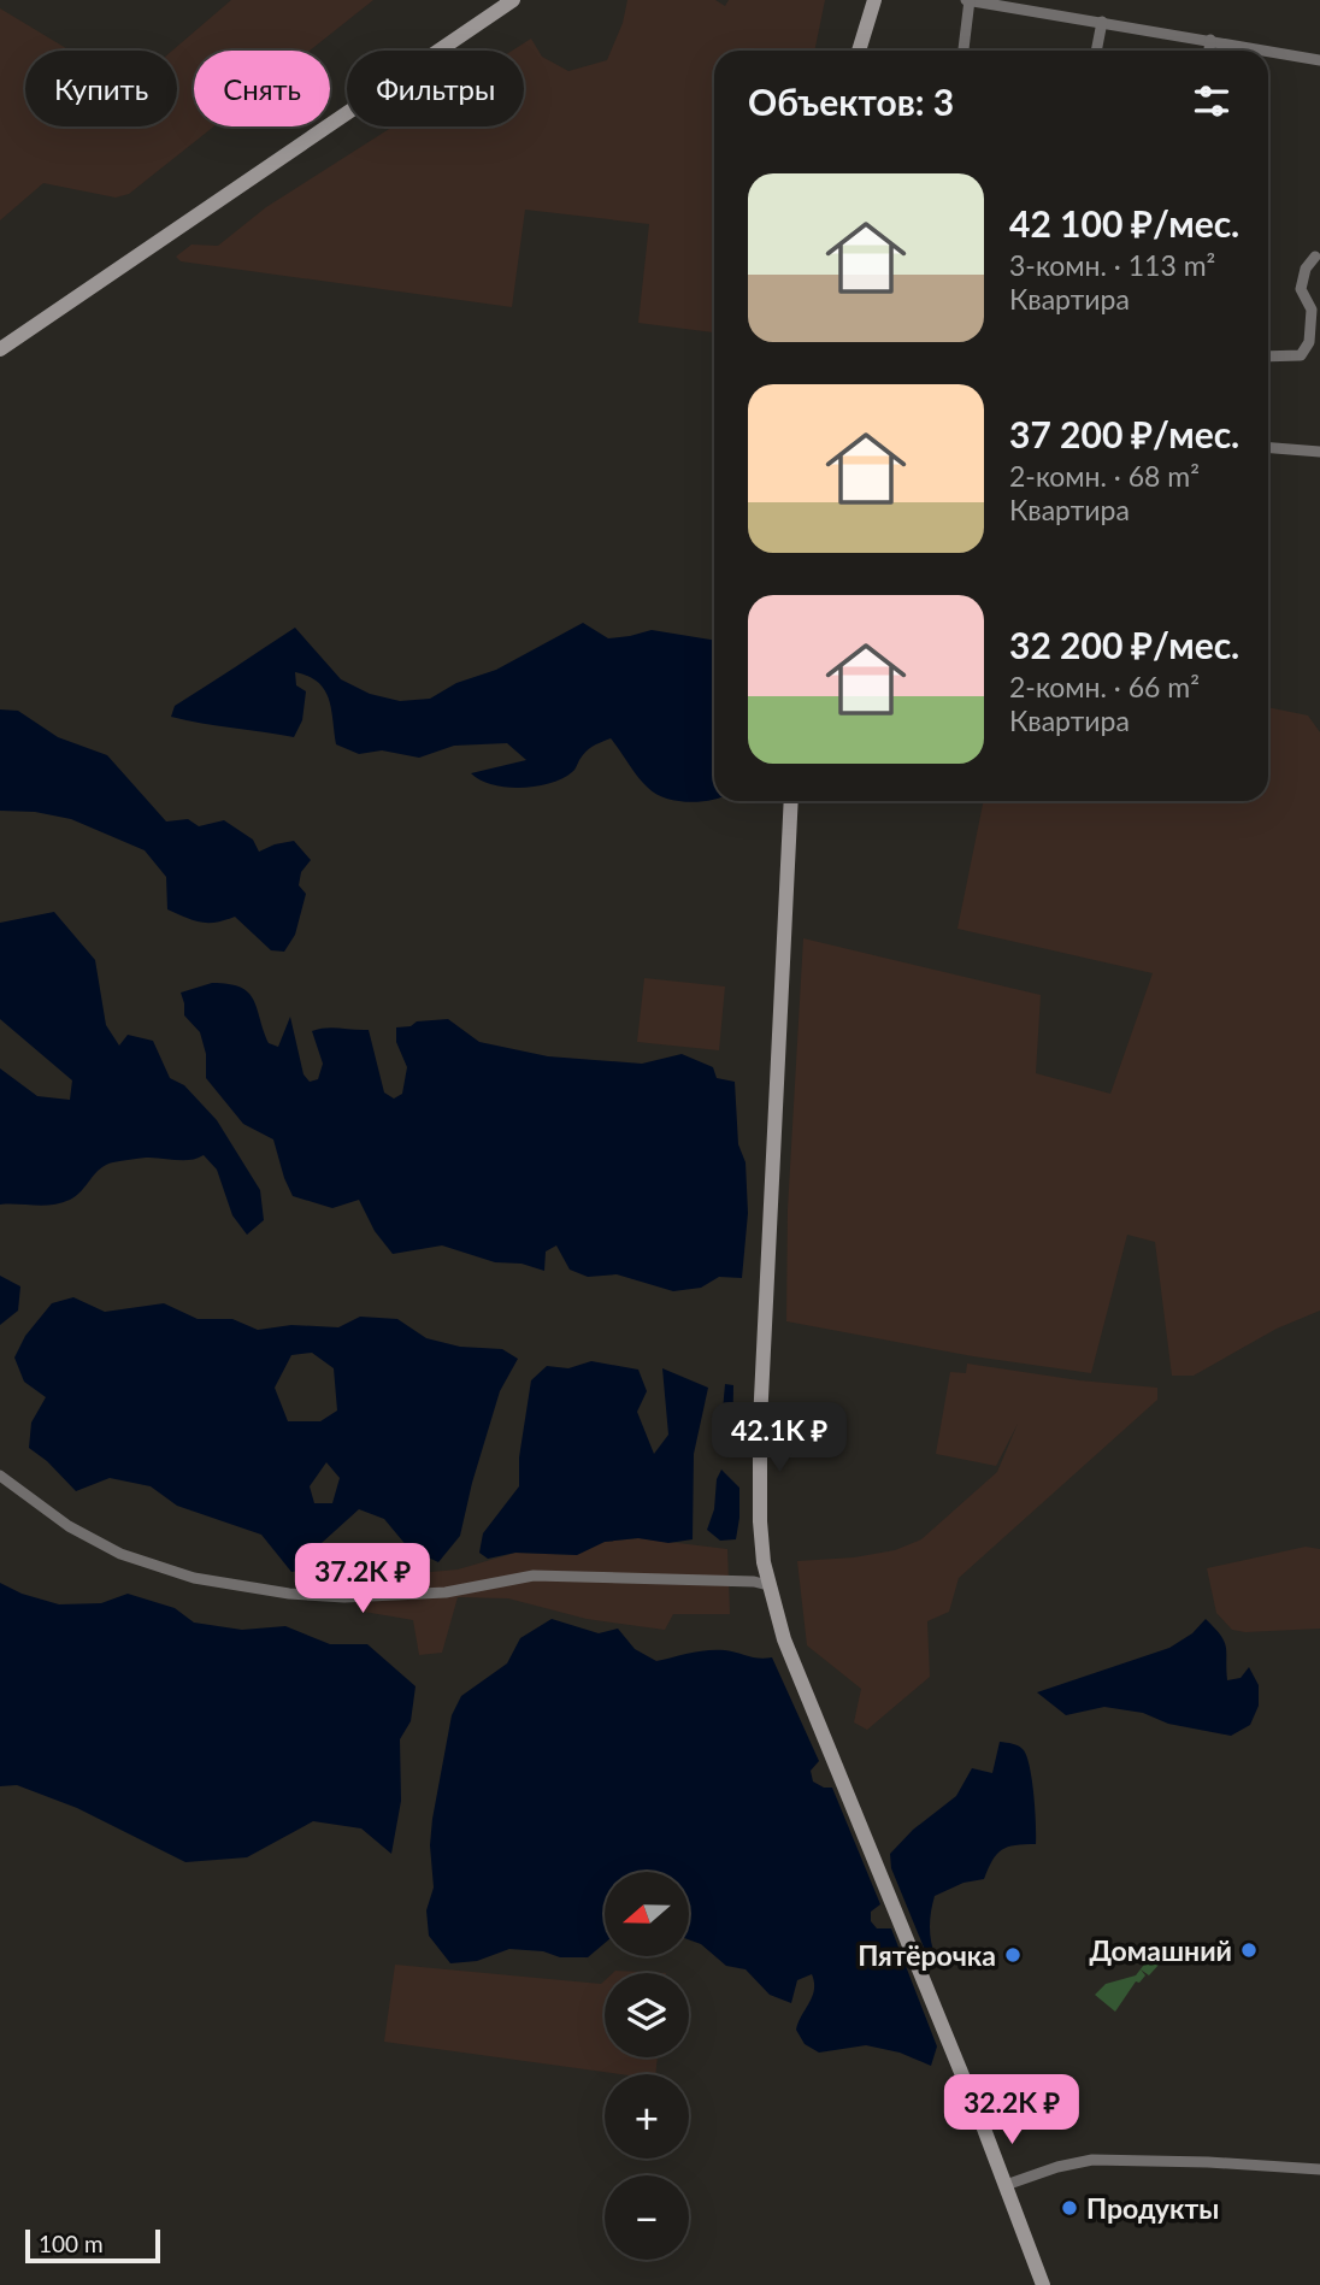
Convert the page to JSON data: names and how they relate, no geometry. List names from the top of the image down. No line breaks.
{"places":["Домашний","Пятёрочка","Продукты"],"scale_bar":"100 m","north":"left","page":{"chip":["Купить","Снять","Фильтры"],"heading":"Объектов: 3","list":[{"name":"42 100 ₽/мес.","note":"3-комн. · 113 m² · Квартира"},{"name":"37 200 ₽/мес.","note":"2-комн. · 68 m² · Квартира"},{"name":"32 200 ₽/мес.","note":"2-комн. · 66 m² · Квартира"}],"price":["42.1K ₽","37.2K ₽","32.2K ₽"],"map_buttons":["+","−"],"scale":"100 m"}}
